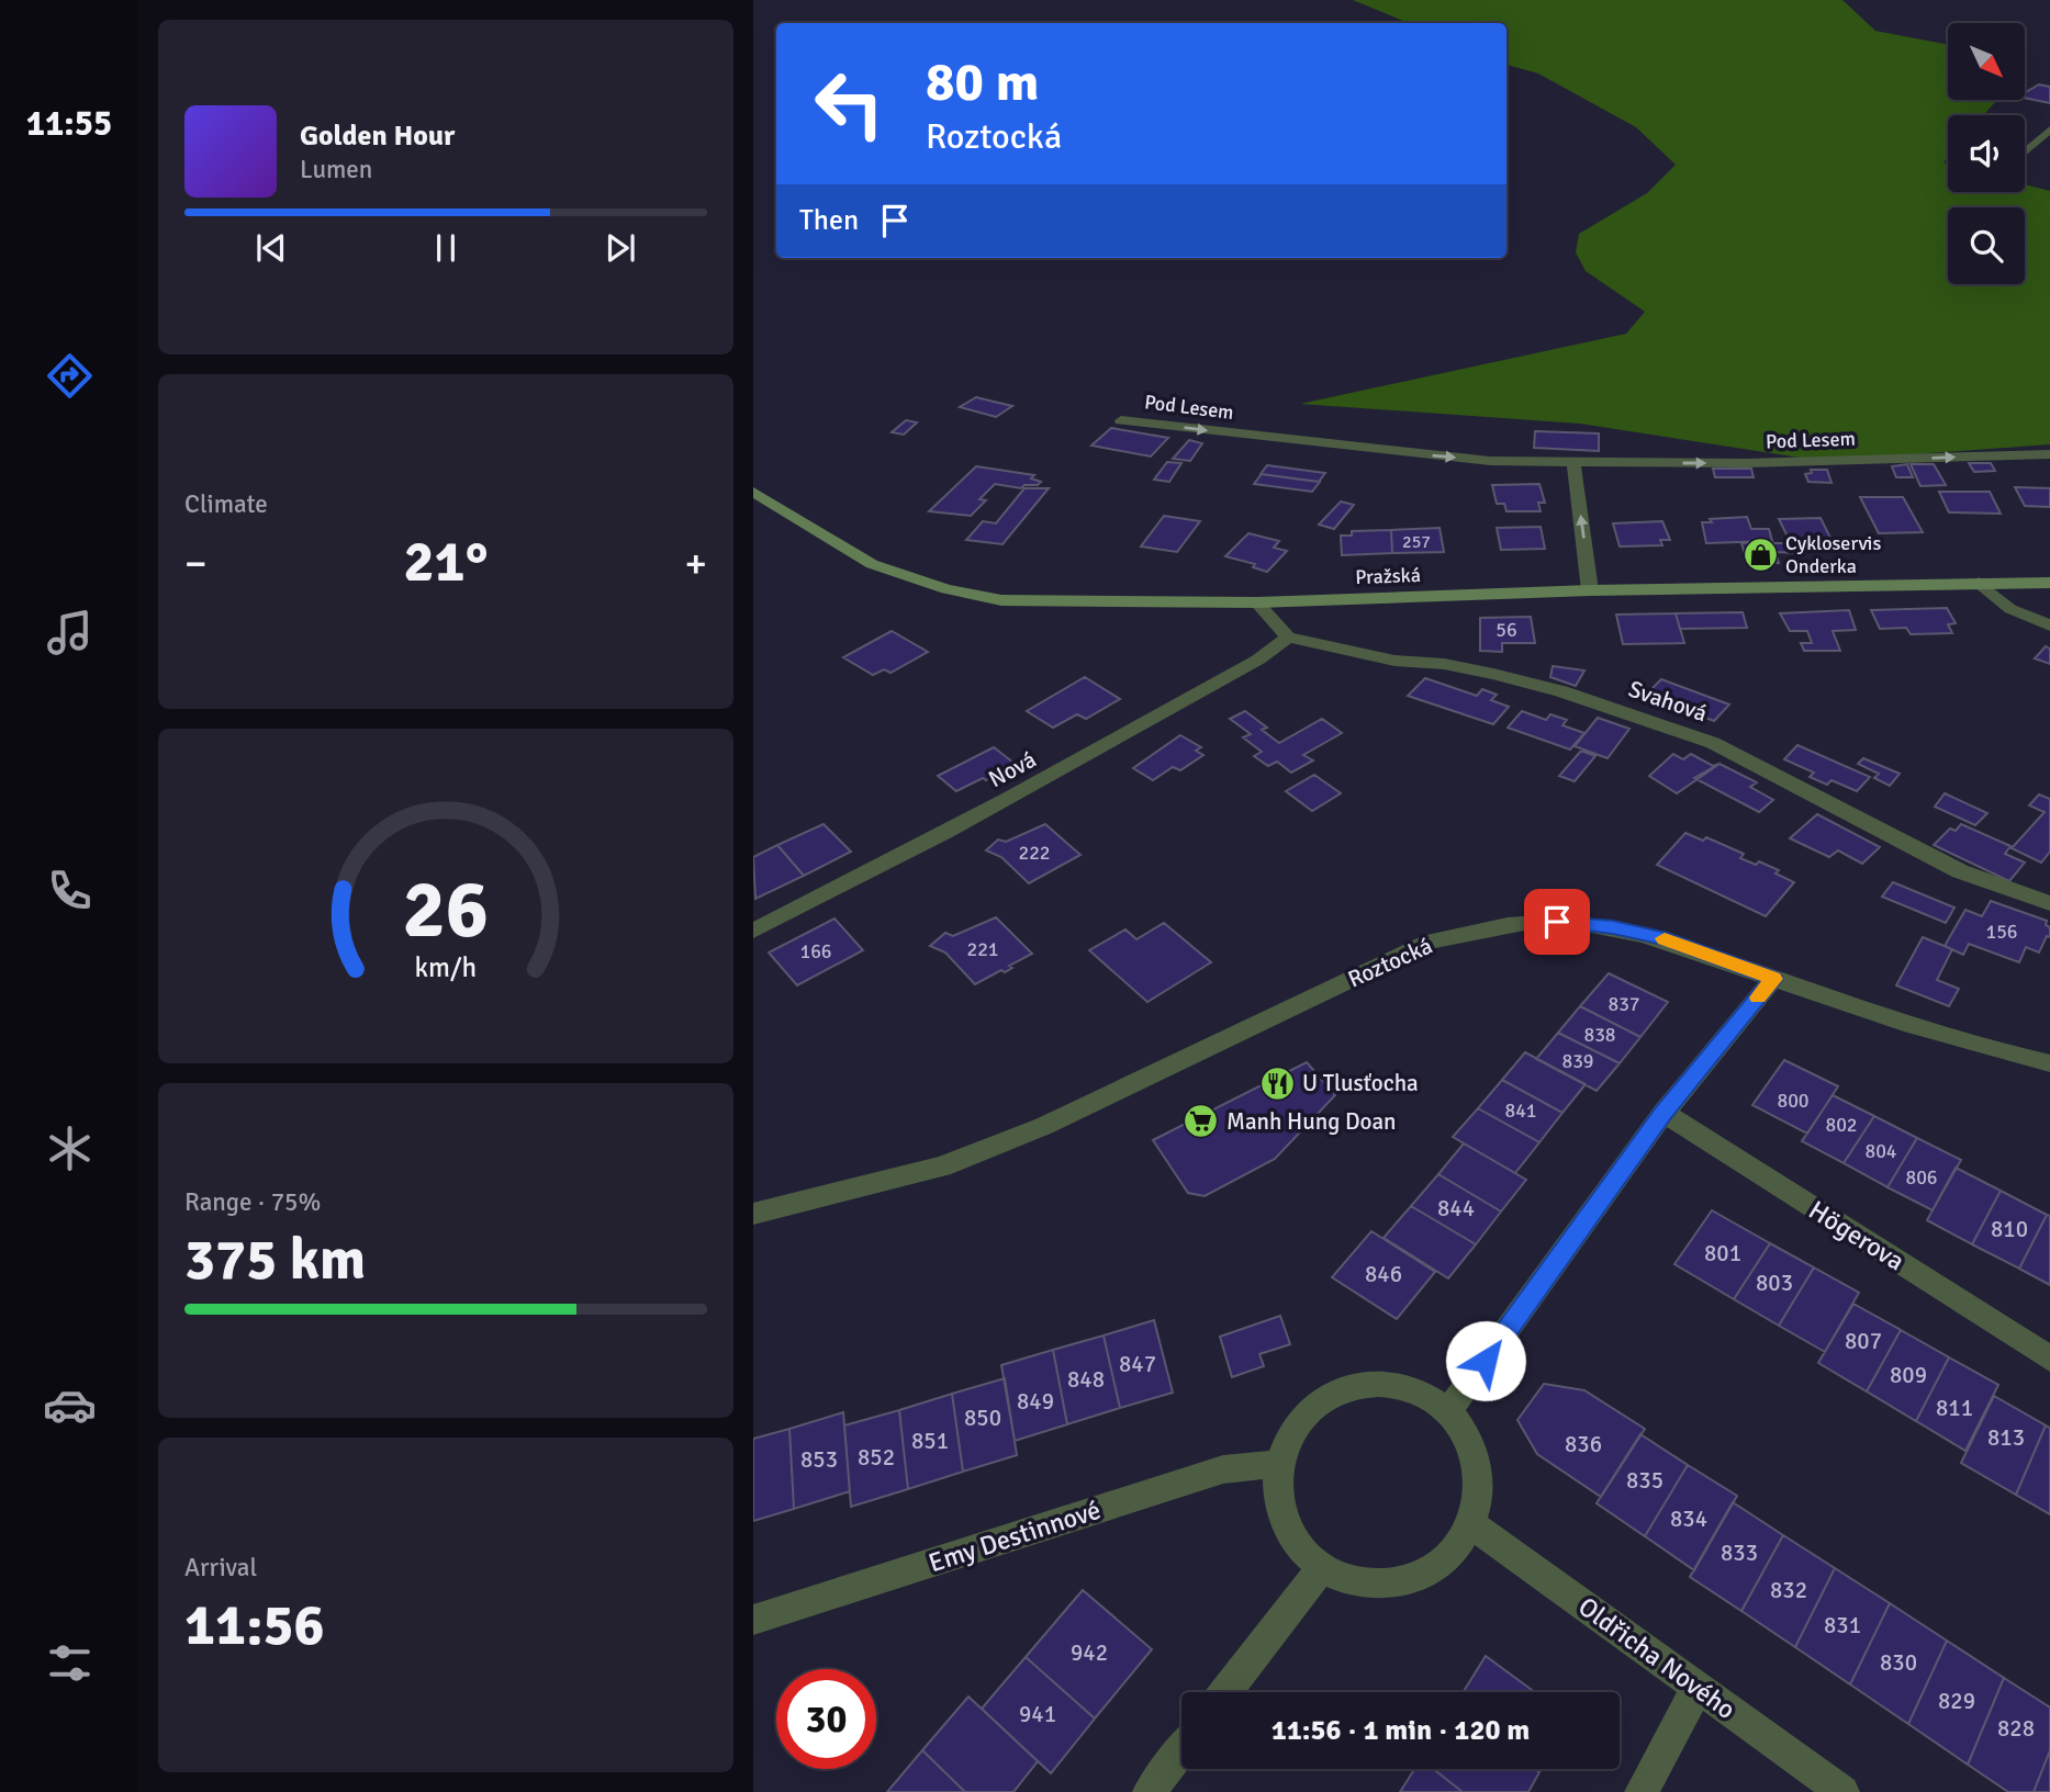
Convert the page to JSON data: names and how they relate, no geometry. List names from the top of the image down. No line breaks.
{"streets":{"main road":["Pražská"],"street":["Pod Lesem","Svahová","Nová","Roztocká","Högerova","Emy Destinnové","Oldřicha Nového"]},"crossings":[["Svahová","Nová"],["Emy Destinnové","Oldřicha Nového"]],"one_way":["Pod Lesem"],"places":{"shop":["Cykloservis Onderka"],"restaurant":["U Tlusťocha"],"supermarket":["Manh Hung Doan"]},"house_numbers":["257","56","222","156","221","166","837","838","839","800","841","802","804","806","844","810","801","846","803","807","847","809","848","849","811","850","813","851","836","852","853","835","834","833","832","831","942","830","829","941","828"],"north":"bottom right","page":{"tabs":"11:55","turn":["80 m","Roztocká"],"song":["Golden Hour","Lumen"],"then":"Then","tile":["Climate",["Range · 75%","375 km"],["Arrival","11:56"]],"heat":["−","21°","+"],"limit":"30","trip":"11:56 · 1 min · 120 m","gauge":["26","km/h"]}}
